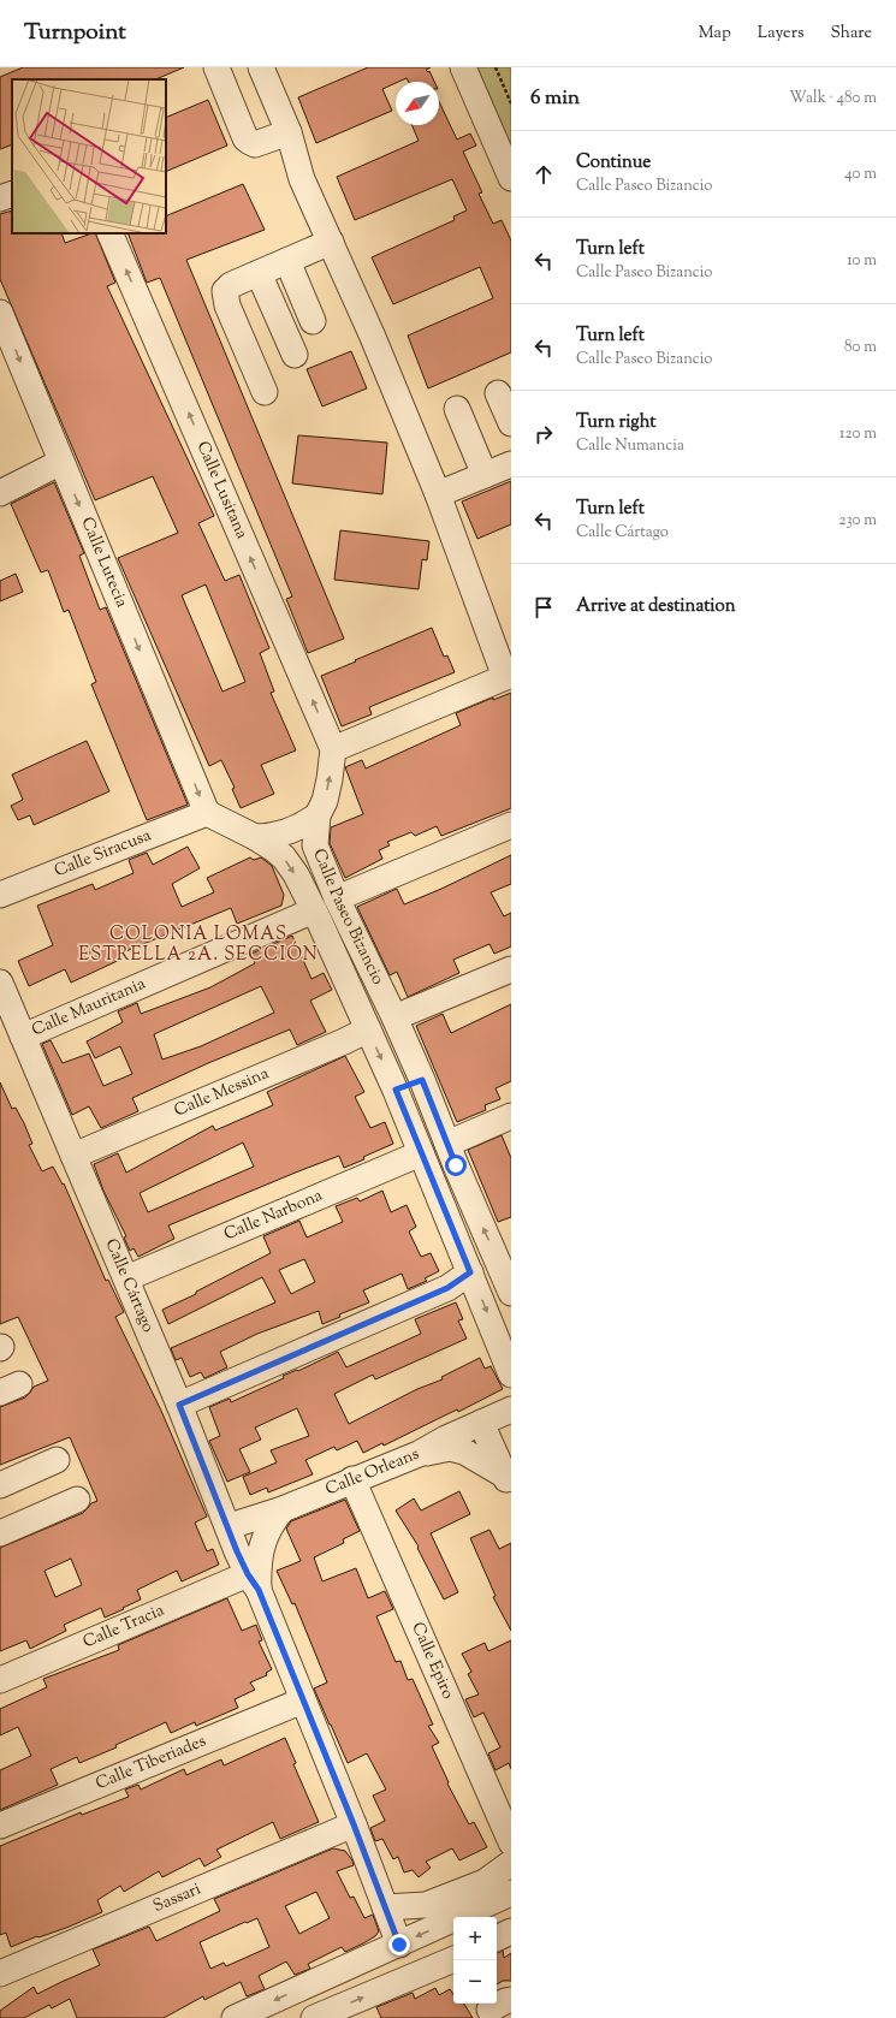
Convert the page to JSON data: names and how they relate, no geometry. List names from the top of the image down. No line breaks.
{"streets":{"street":["Calle Lusitana","Calle Lutecia","Calle Siracusa","Calle Paseo Bizancio","Calle Mauritania","Calle Messina","Calle Narbona","Calle Cártago","Calle Orleans","Calle Tracia","Calle Epiro","Calle Tiberiades","Sassari"]},"crossings":[["Calle Lusitana","Calle Paseo Bizancio"],["Calle Lutecia","Calle Siracusa"],["Calle Lutecia","Calle Paseo Bizancio"],["Calle Siracusa","Calle Paseo Bizancio"],["Calle Paseo Bizancio","Calle Mauritania"],["Calle Paseo Bizancio","Calle Messina"],["Calle Paseo Bizancio","Calle Narbona"],["Calle Mauritania","Calle Cártago"],["Calle Messina","Calle Cártago"],["Calle Narbona","Calle Cártago"],["Calle Cártago","Calle Orleans"],["Calle Cártago","Calle Tracia"],["Calle Cártago","Calle Tiberiades"],["Calle Cártago","Sassari"],["Calle Orleans","Calle Epiro"]],"one_way":["Calle Lutecia"],"districts":["COLONIA LOMAS ESTRELLA 2A. SECCIÓN"],"north":"bottom left","page":{"header":"Turnpoint","nav":["Map","Layers","Share"],"heading":["6 min","Walk · 480 m"],"list":[["Continue","Calle Paseo Bizancio","40 m"],["Turn left","Calle Paseo Bizancio","10 m"],["Turn left","Calle Paseo Bizancio","80 m"],["Turn right","Calle Numancia","120 m"],["Turn left","Calle Cártago","230 m"],"Arrive at destination"],"map_buttons":["+","−"]}}
